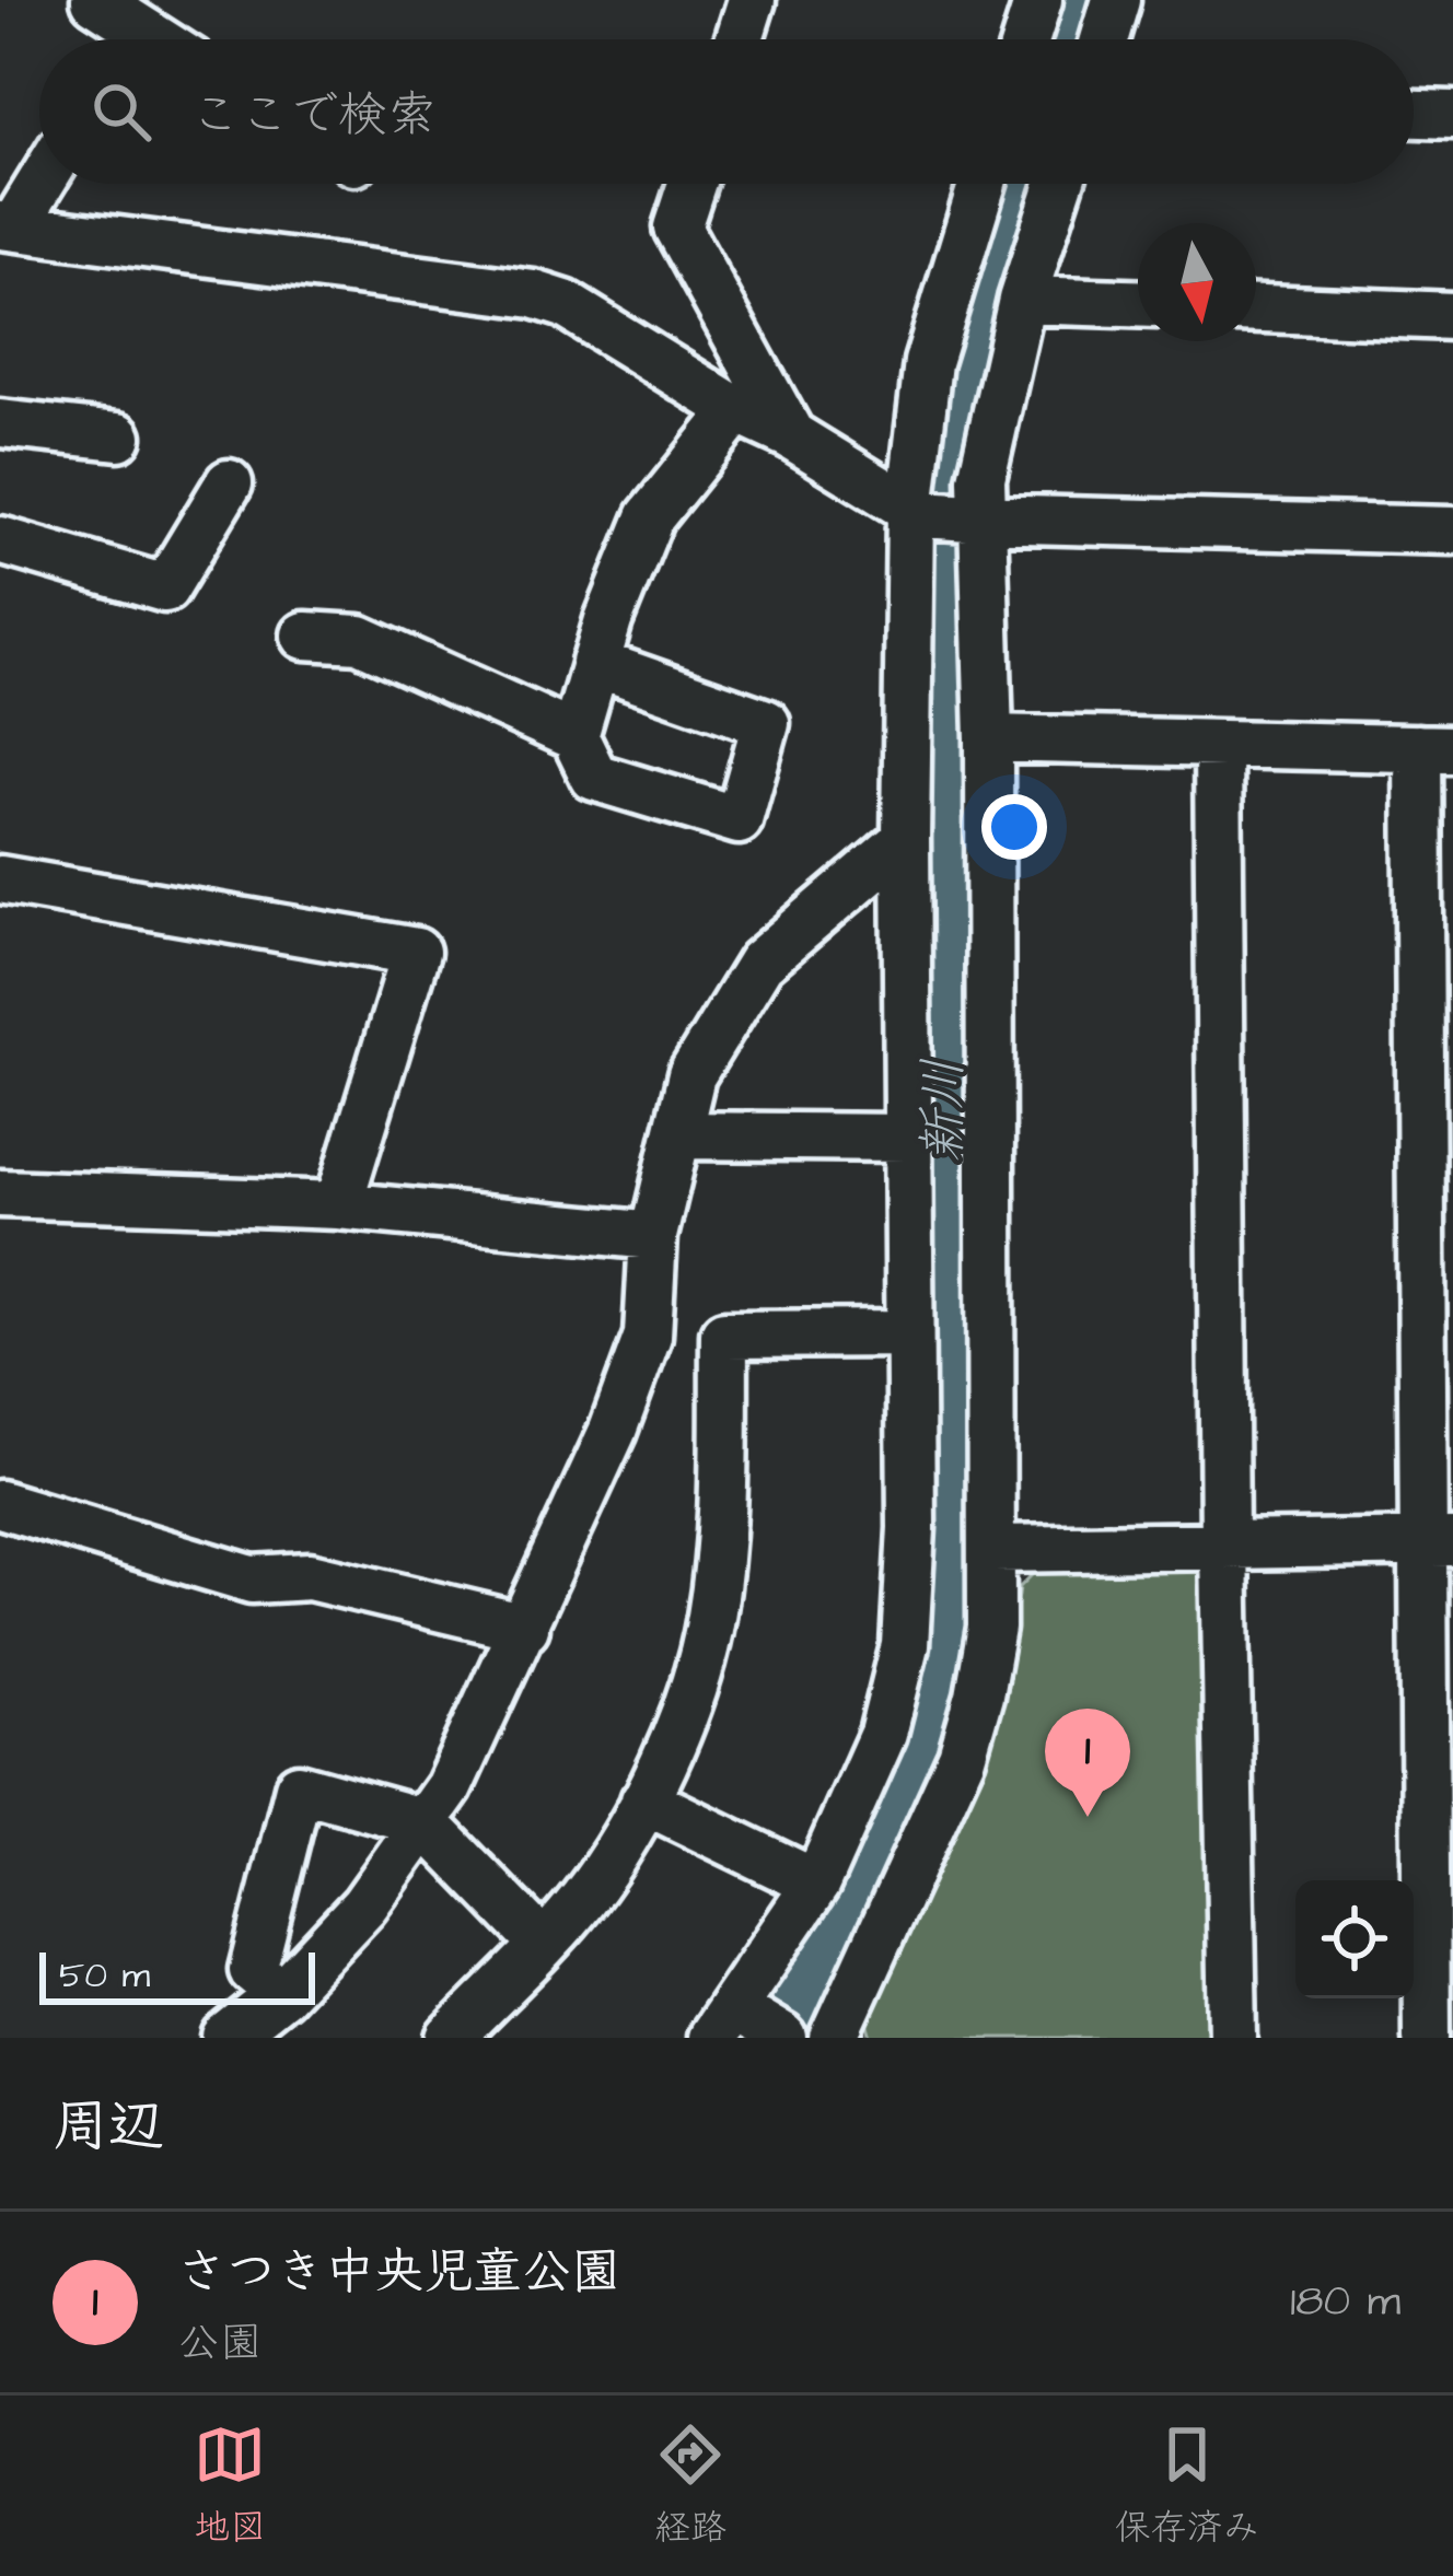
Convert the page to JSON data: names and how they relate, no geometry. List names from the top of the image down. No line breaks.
{"water":["新川"],"scale_bar":"50 m","north":"bottom","page":{"search":"ここで検索","pins":"1","scale":"50 m","heading":"周辺","list":[{"mark":"1","name":"さつき中央児童公園","note":"公園","value":"180 m"}],"nav":["地図","経路","保存済み"]}}
